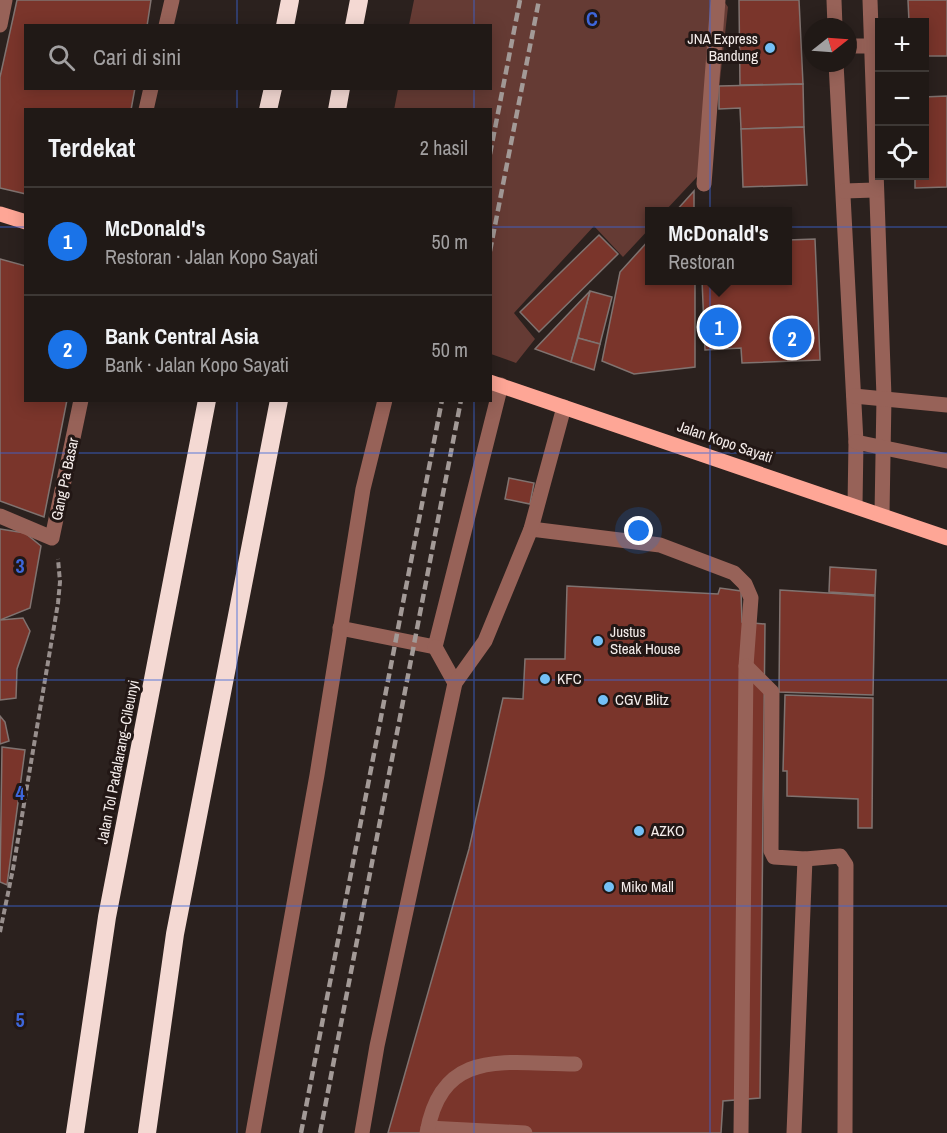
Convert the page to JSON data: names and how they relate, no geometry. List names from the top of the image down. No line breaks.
{"streets":{"highway":["Jalan Tol Padalarang–Cileunyi"],"main road":["Jalan Kopo Sayati"],"street":["Gang Pa Basar"]},"places":["JNA Express Bandung","Justus Steak House","KFC","CGV Blitz","AZKO","Miko Mall"],"north":"right","page":{"map_buttons":["+","−"],"search":"Cari di sini","heading":["Terdekat","2 hasil"],"list":[{"mark":"1","name":"McDonald's","note":"Restoran · Jalan Kopo Sayati","value":"50 m"},{"mark":"2","name":"Bank Central Asia","note":"Bank · Jalan Kopo Sayati","value":"50 m"}],"popup":["McDonald's","Restoran"],"pins":["1","2"]},"grid":{"columns":["C"],"rows":["3","4","5"]}}
